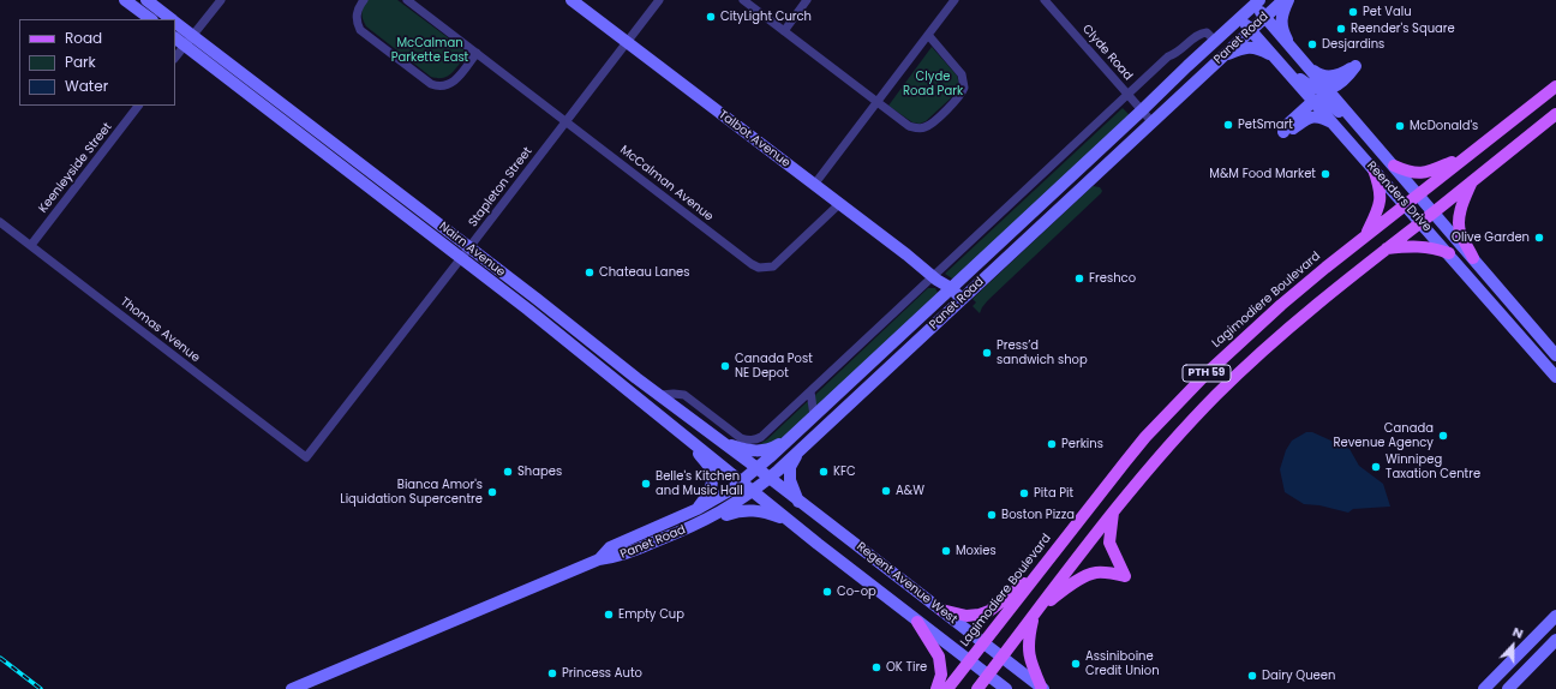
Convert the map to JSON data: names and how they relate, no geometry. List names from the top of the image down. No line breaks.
{"streets":{"main road":["Lagimodiere Boulevard","PTH 59"],"street":["Panet Road","Clyde Road","Talbot Avenue","Keenleyside Street","McCalman Avenue","Stapleton Street","Reenders Drive","Nairn Avenue","Thomas Avenue","Regent Avenue West"]},"crossings":[["Panet Road","Clyde Road"],["Panet Road","Talbot Avenue"],["Panet Road","Reenders Drive"],["Panet Road","Nairn Avenue"],["Panet Road","Regent Avenue West"],["Talbot Avenue","McCalman Avenue"],["Talbot Avenue","Stapleton Street"],["Keenleyside Street","Thomas Avenue"],["McCalman Avenue","Stapleton Street"],["Stapleton Street","Nairn Avenue"],["Stapleton Street","Thomas Avenue"],["Reenders Drive","Lagimodiere Boulevard"],["Reenders Drive","PTH 59"],["Nairn Avenue","Regent Avenue West"],["Lagimodiere Boulevard","Regent Avenue West"],["PTH 59","Regent Avenue West"]],"parks":["McCalman Parkette East","Clyde Road Park"],"places":["Pet Valu","CityLight Curch","Reender's Square","Desjardins","PetSmart","McDonald's","M&M Food Market","Olive Garden","Chateau Lanes","Freshco","Press’d sandwich shop","Canada Post NE Depot","Canada Revenue Agency","Perkins","Winnipeg Taxation Centre","Shapes","KFC","Belle's Kitchen and Music Hall","A&W","Bianca Amor's Liquidation Supercentre","Pita Pit","Boston Pizza","Moxies","Co-op","Empty Cup","Assiniboine Credit Union","OK Tire","Princess Auto","Dairy Queen"],"legend":["Road","Park","Water"],"north":"top"}
